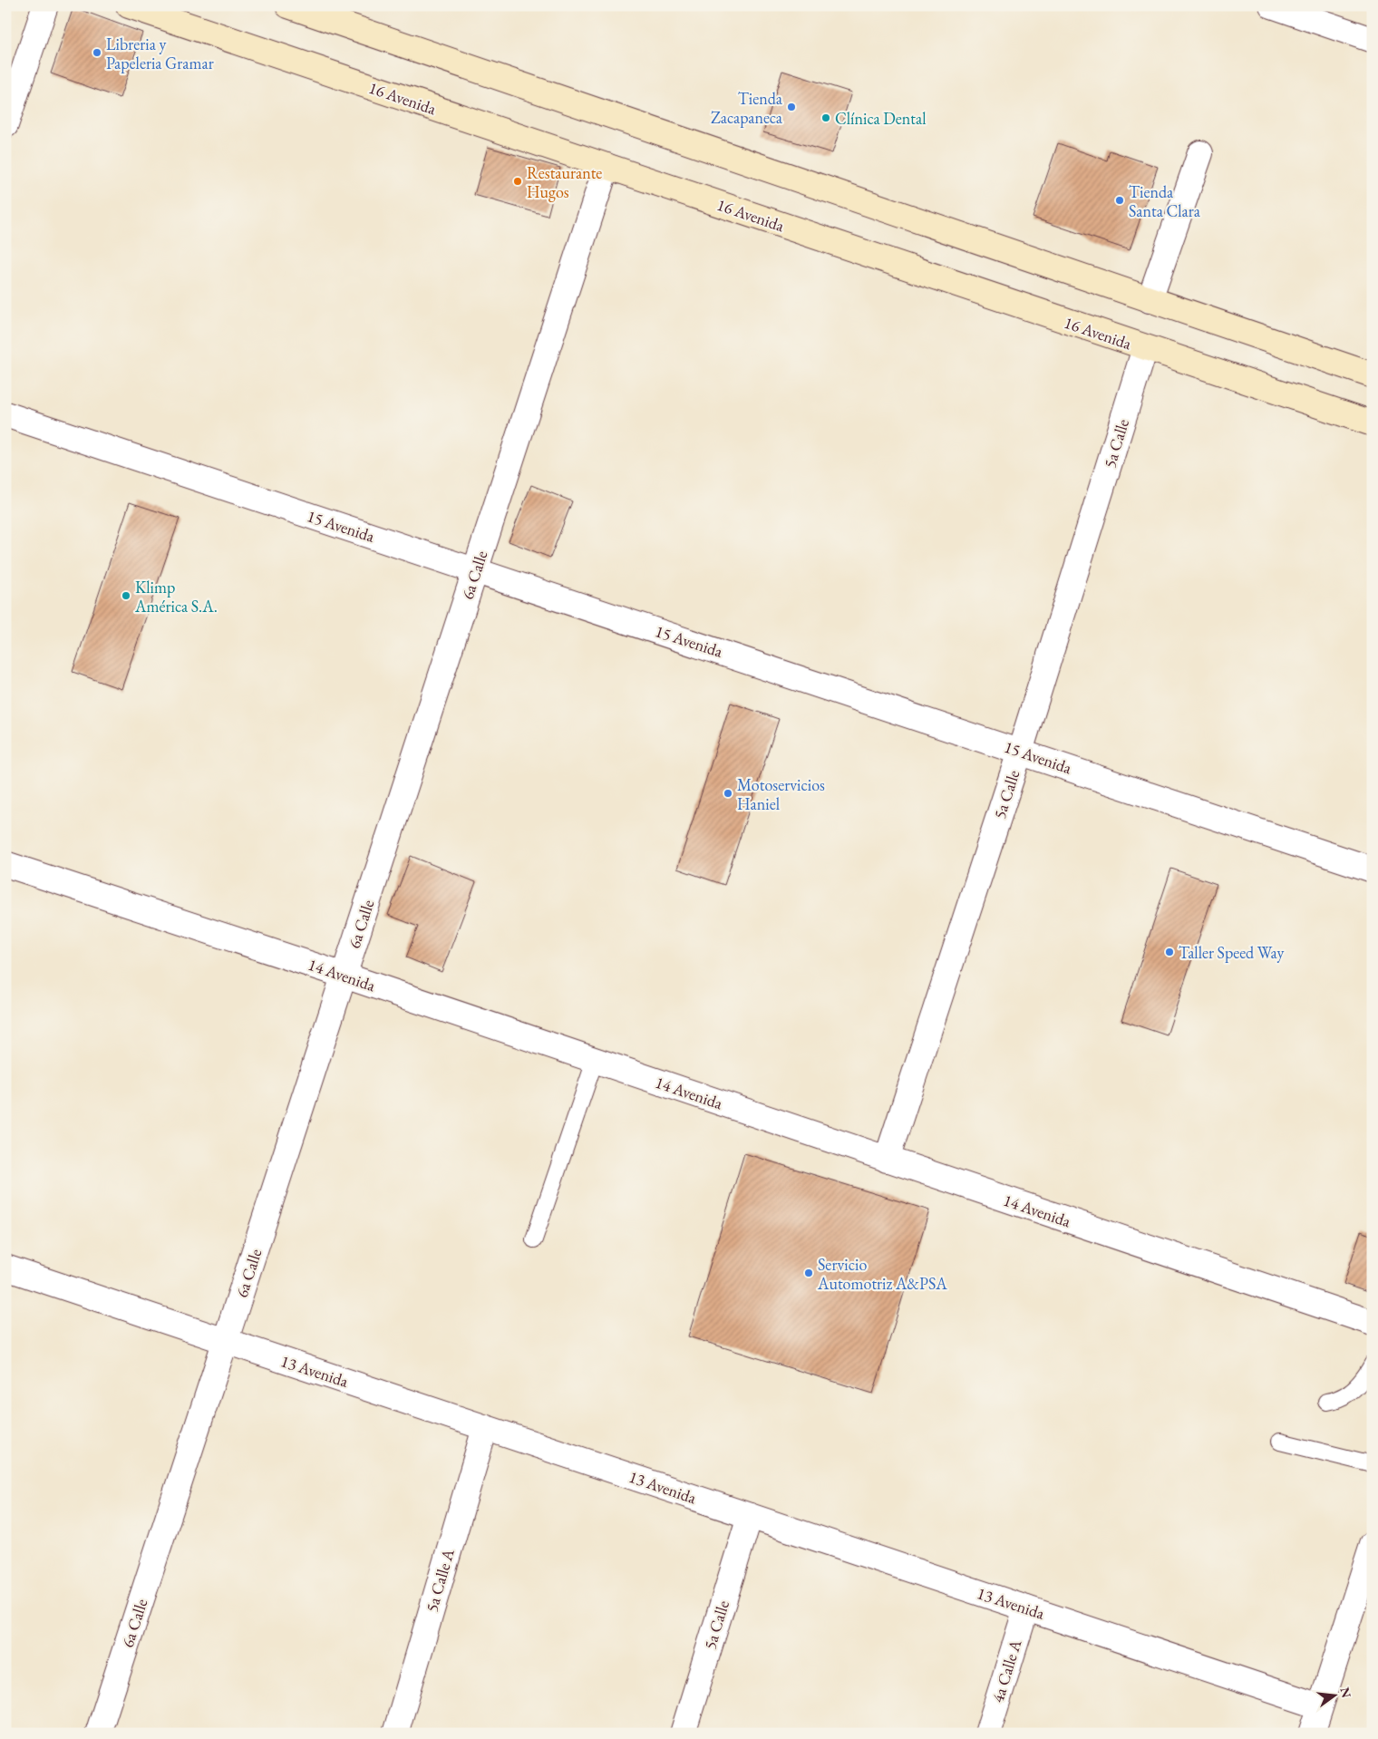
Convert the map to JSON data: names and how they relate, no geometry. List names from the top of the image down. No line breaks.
{"streets":{"main road":["16 Avenida"],"street":["5a Calle","15 Avenida","6a Calle","14 Avenida","13 Avenida","5a Calle A","4a Calle A"]},"crossings":[["16 Avenida","5a Calle"],["16 Avenida","6a Calle"],["5a Calle","15 Avenida"],["5a Calle","14 Avenida"],["5a Calle","13 Avenida"],["15 Avenida","6a Calle"],["6a Calle","14 Avenida"],["6a Calle","13 Avenida"],["13 Avenida","5a Calle A"],["13 Avenida","4a Calle A"]],"places":["Libreria y Papeleria Gramar","Tienda Zacapaneca","Clínica Dental","Restaurante Hugos","Tienda Santa Clara","Klimp América S.A.","Motoservicios Haniel","Taller Speed Way","Servicio Automotriz A&PSA"],"north":"right"}
